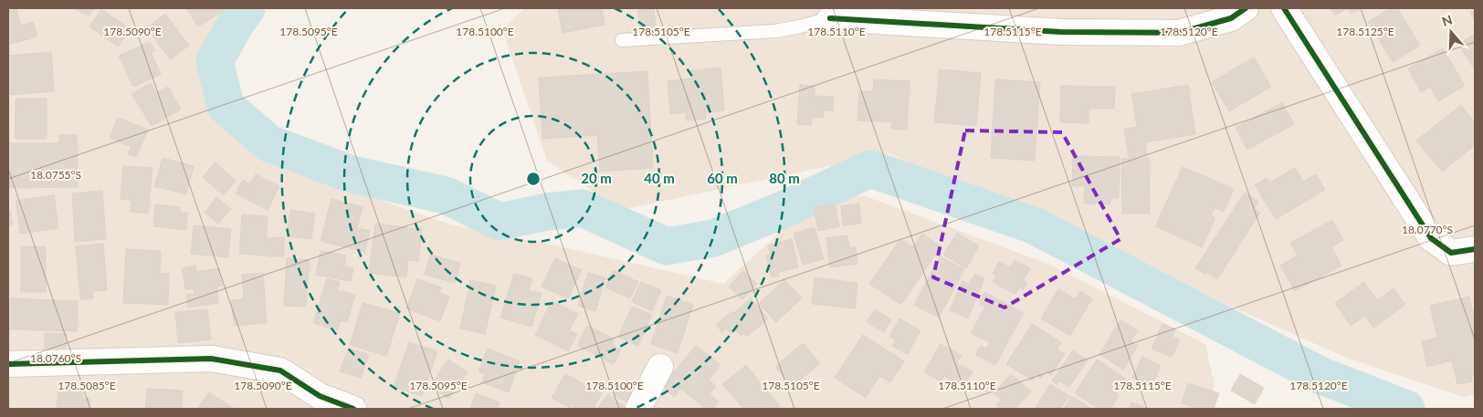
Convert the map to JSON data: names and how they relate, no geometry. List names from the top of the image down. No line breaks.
{"north":"top","coordinates":["178.5120°E","178.5125°E","178.5090°E","178.5095°E","178.5100°E","178.5105°E","178.5110°E","178.5115°E","18.0755°S","18.0770°S","18.0760°S","178.5085°E"],"rings":["20 m","40 m","60 m","80 m"]}
